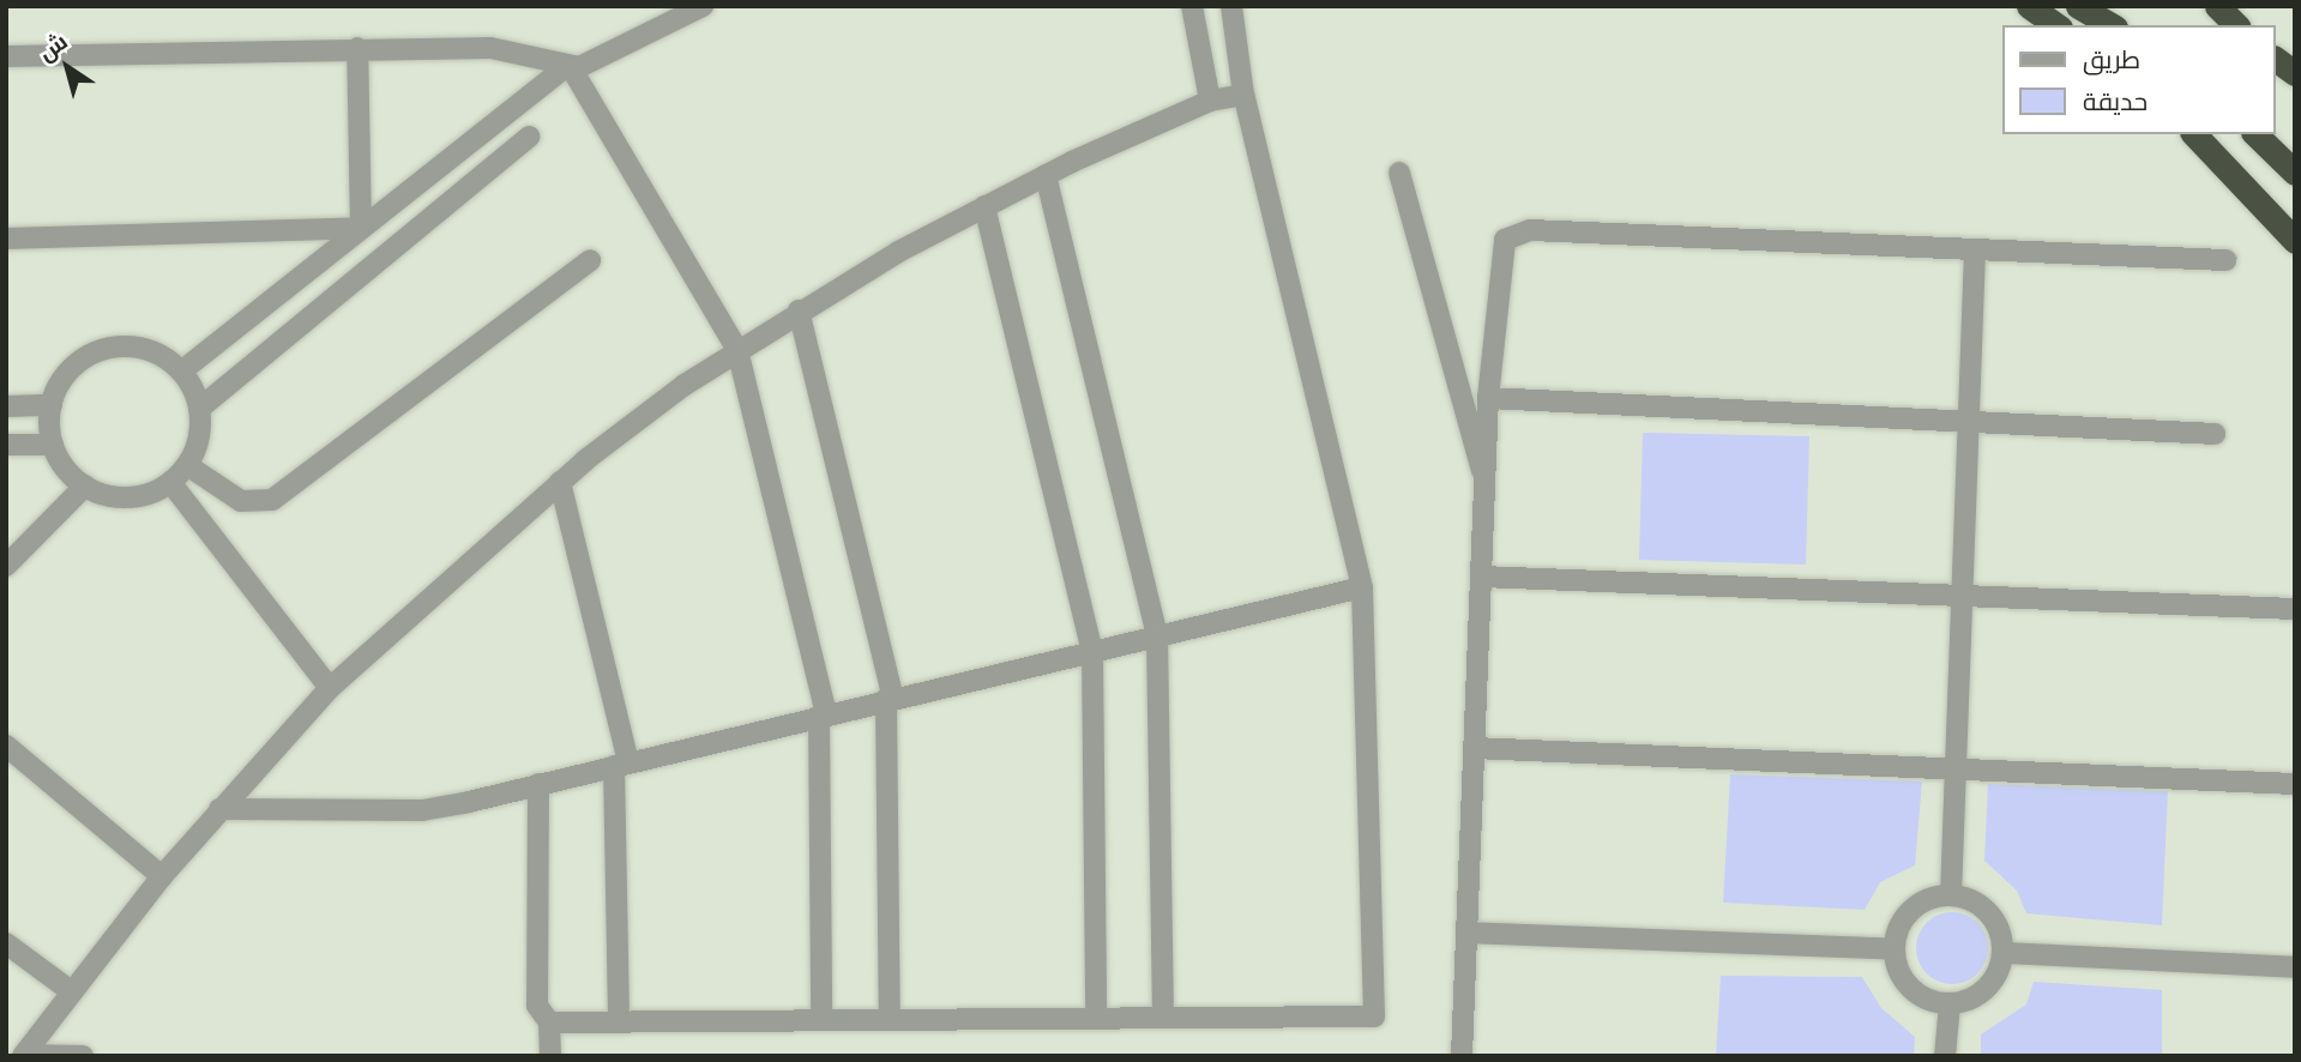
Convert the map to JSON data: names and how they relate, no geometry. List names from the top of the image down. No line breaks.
{"legend":["طريق","حديقة"],"north":"top left"}
